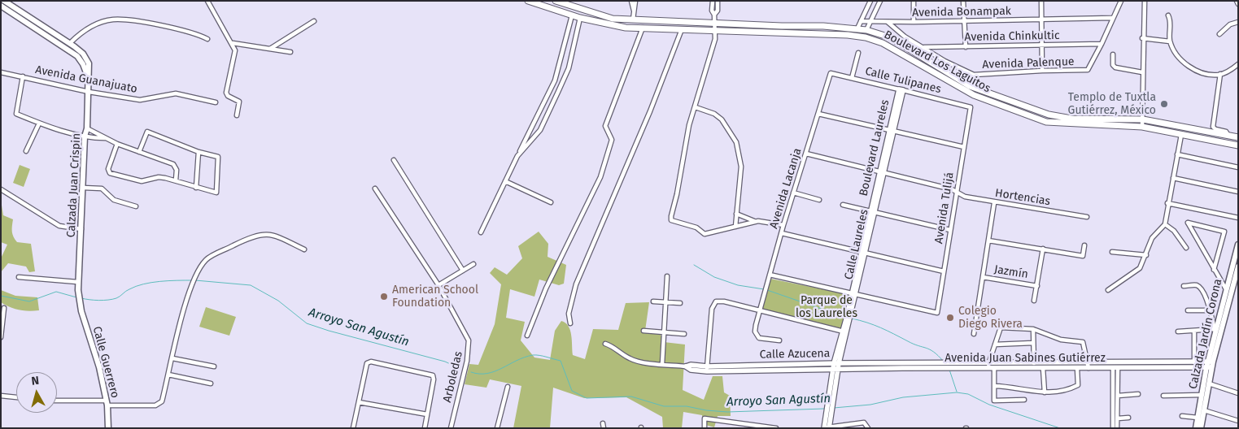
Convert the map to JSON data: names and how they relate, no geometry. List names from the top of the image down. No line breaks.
{"streets":{"main road":["Boulevard Los Laguitos","Calzada Juan Crispin","Calzada Jardín Corona","Calle Guerrero"],"street":["Avenida Bonampak","Avenida Chinkultic","Avenida Palenque","Avenida Guanajuato","Calle Tulipanes","Boulevard Laureles","Avenida Lacanja","Hortencias","Avenida Tulijá","Jazmín","Calle Azucena","Avenida Juan Sabines Gutiérrez","Arboledas"]},"crossings":[["Avenida Bonampak","Avenida Palenque"],["Avenida Chinkultic","Avenida Palenque"],["Avenida Guanajuato","Calzada Juan Crispin"],["Calle Tulipanes","Boulevard Laureles"],["Calle Tulipanes","Avenida Lacanja"],["Calle Tulipanes","Avenida Tulijá"],["Boulevard Laureles","Hortencias"],["Boulevard Laureles","Avenida Tulijá"],["Boulevard Laureles","Calle Azucena"],["Boulevard Laureles","Avenida Juan Sabines Gutiérrez"],["Calzada Juan Crispin","Calle Guerrero"],["Avenida Lacanja","Hortencias"],["Hortencias","Avenida Tulijá"],["Calzada Jardín Corona","Avenida Juan Sabines Gutiérrez"],["Calle Azucena","Avenida Juan Sabines Gutiérrez"]],"water":["Arroyo San Agustín"],"parks":["Parque de los Laureles"],"places":["Templo de Tuxtla Gutiérrez, México","American School Foundation","Colegio Diego Rivera"],"north":"top"}
